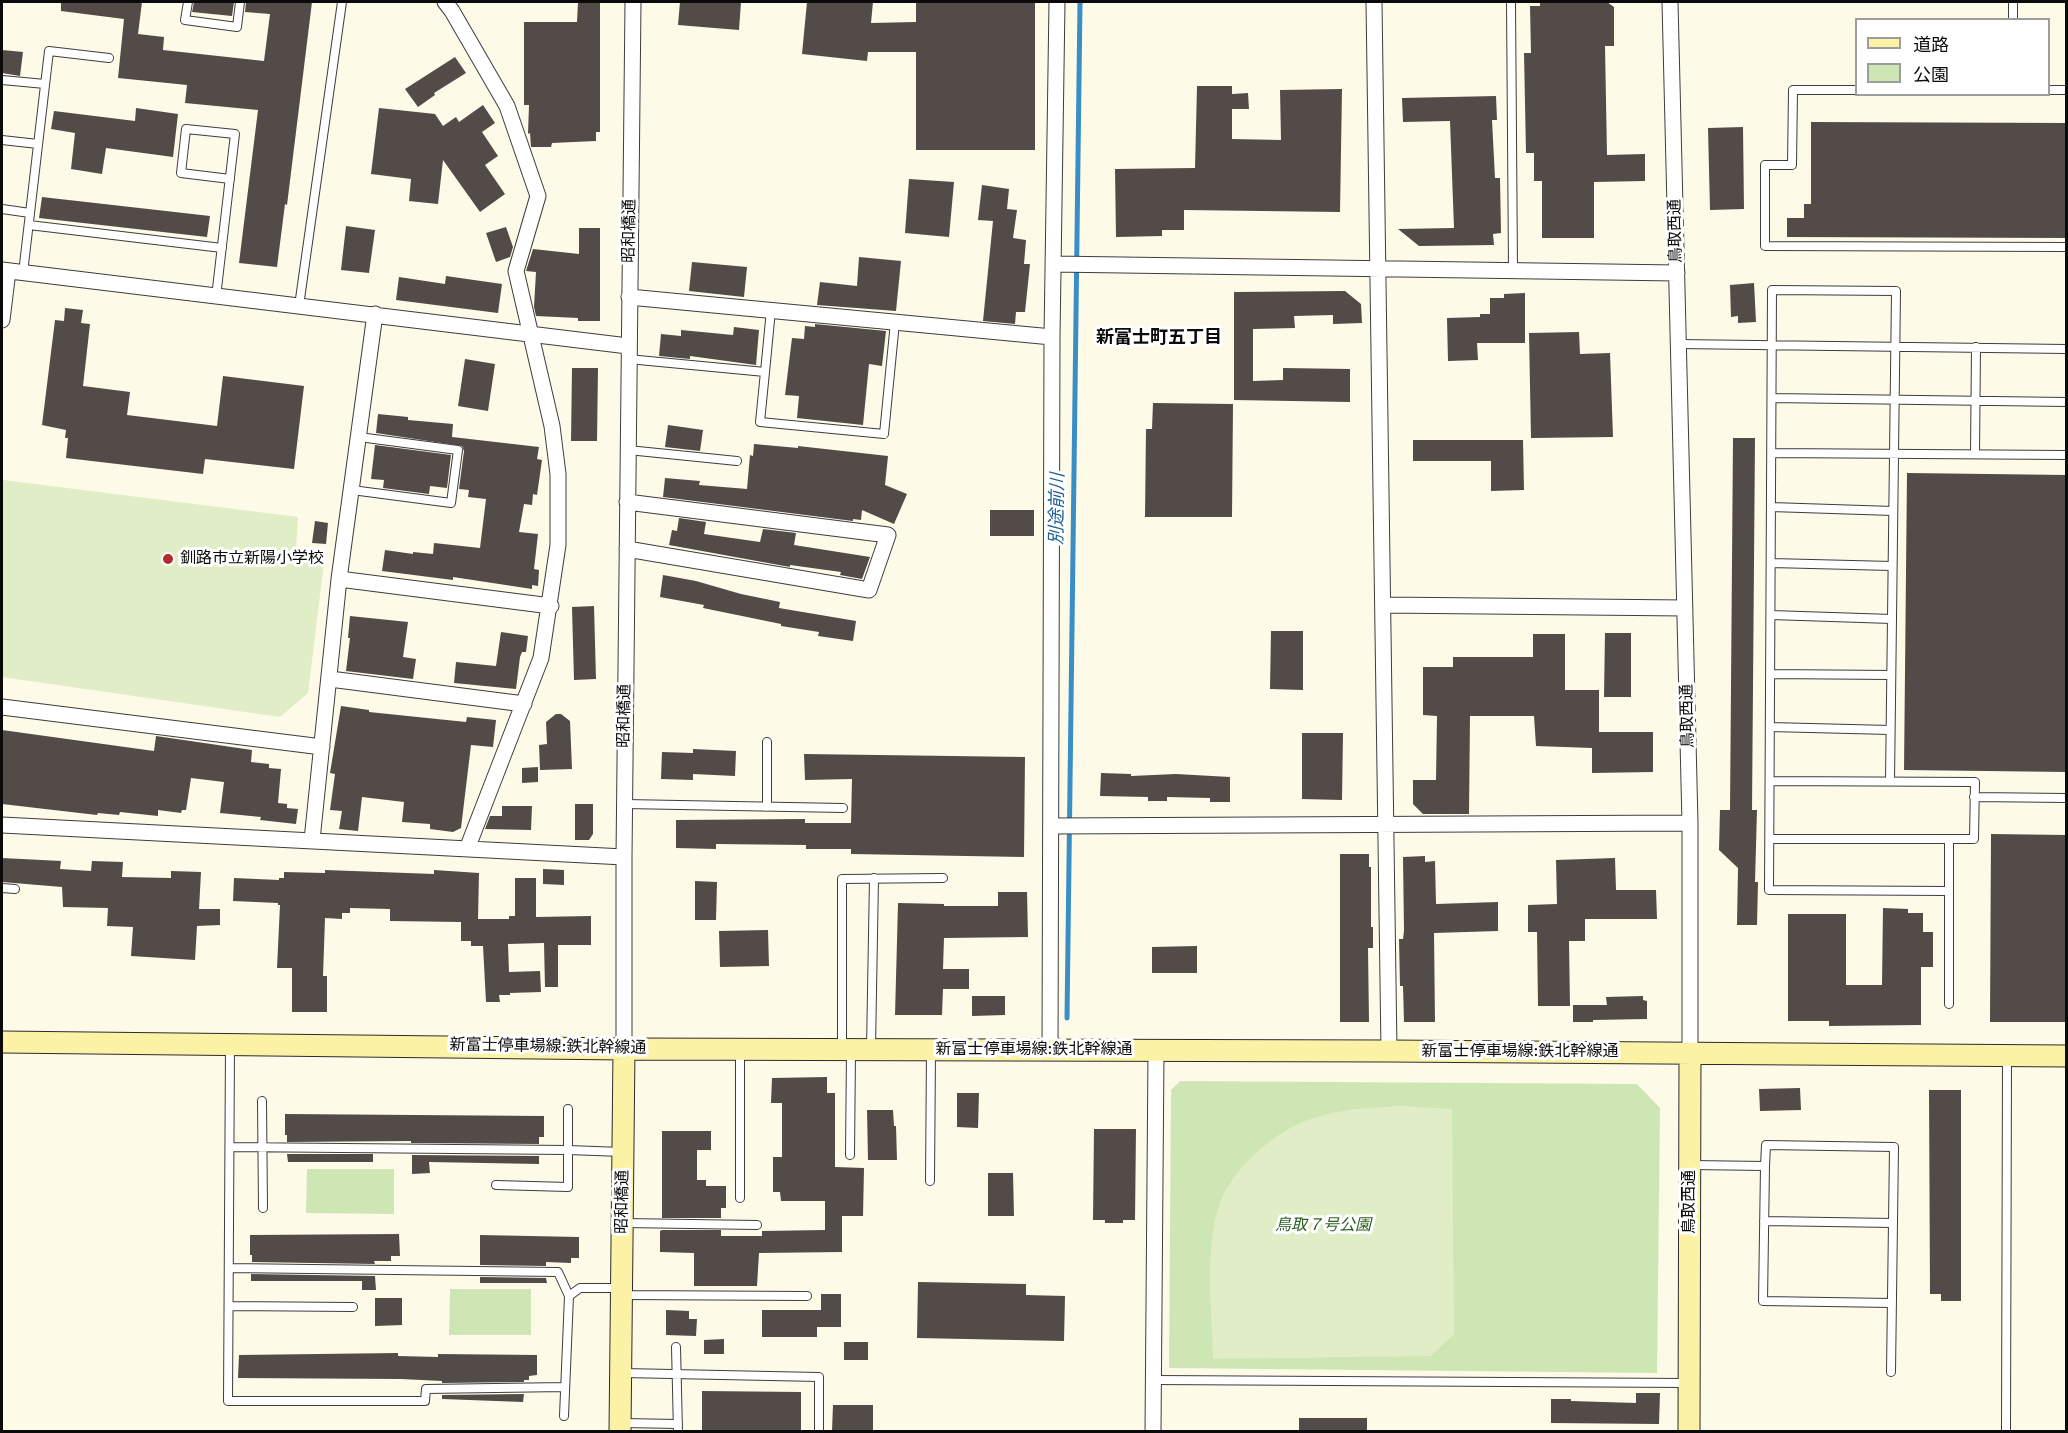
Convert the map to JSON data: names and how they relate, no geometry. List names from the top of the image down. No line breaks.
{"streets":{"main road":["昭和橋通","鳥取西通","新富士停車場線:鉄北幹線通"]},"crossings":[["昭和橋通","新富士停車場線:鉄北幹線通"],["鳥取西通","新富士停車場線:鉄北幹線通"]],"districts":["新富士町五丁目"],"water":["別途前川"],"parks":["鳥取７号公園"],"places":["釧路市立新陽小学校"],"legend":["道路","公園"]}
